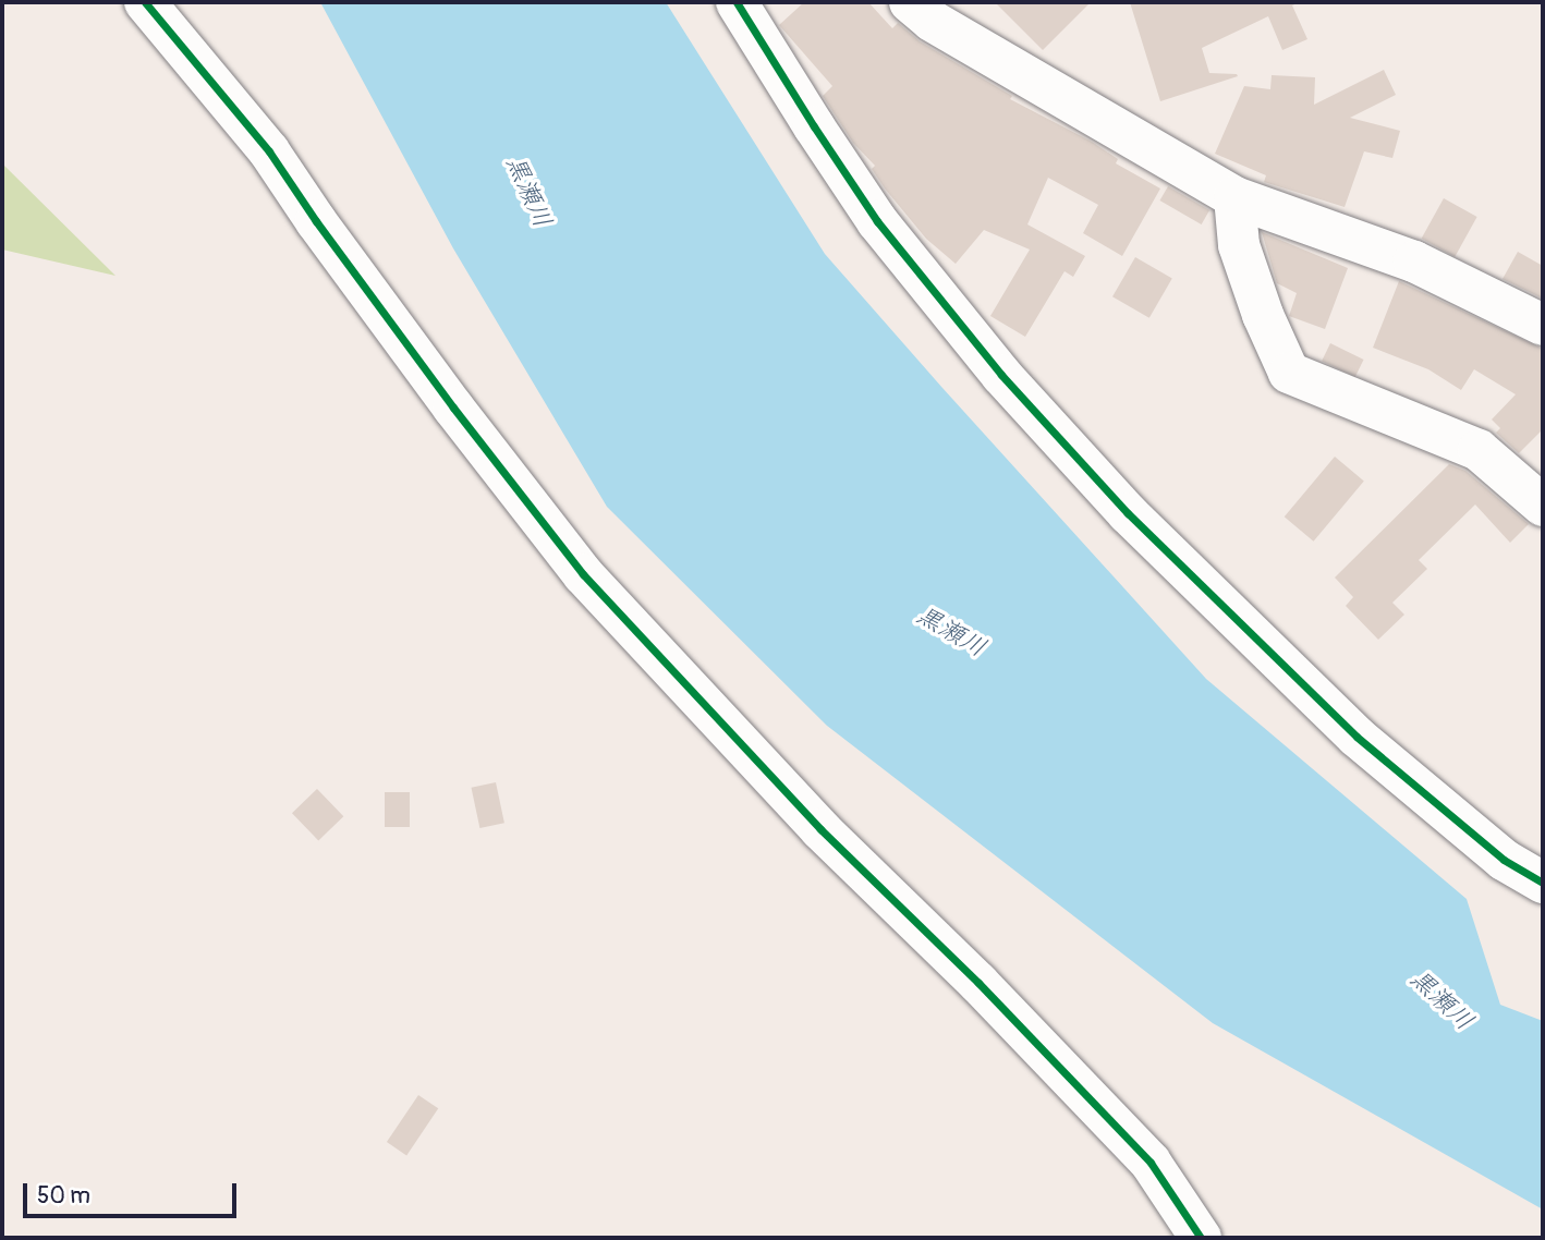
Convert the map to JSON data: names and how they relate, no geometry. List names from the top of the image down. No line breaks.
{"water":["黒瀬川"],"scale_bar":"50 m"}
